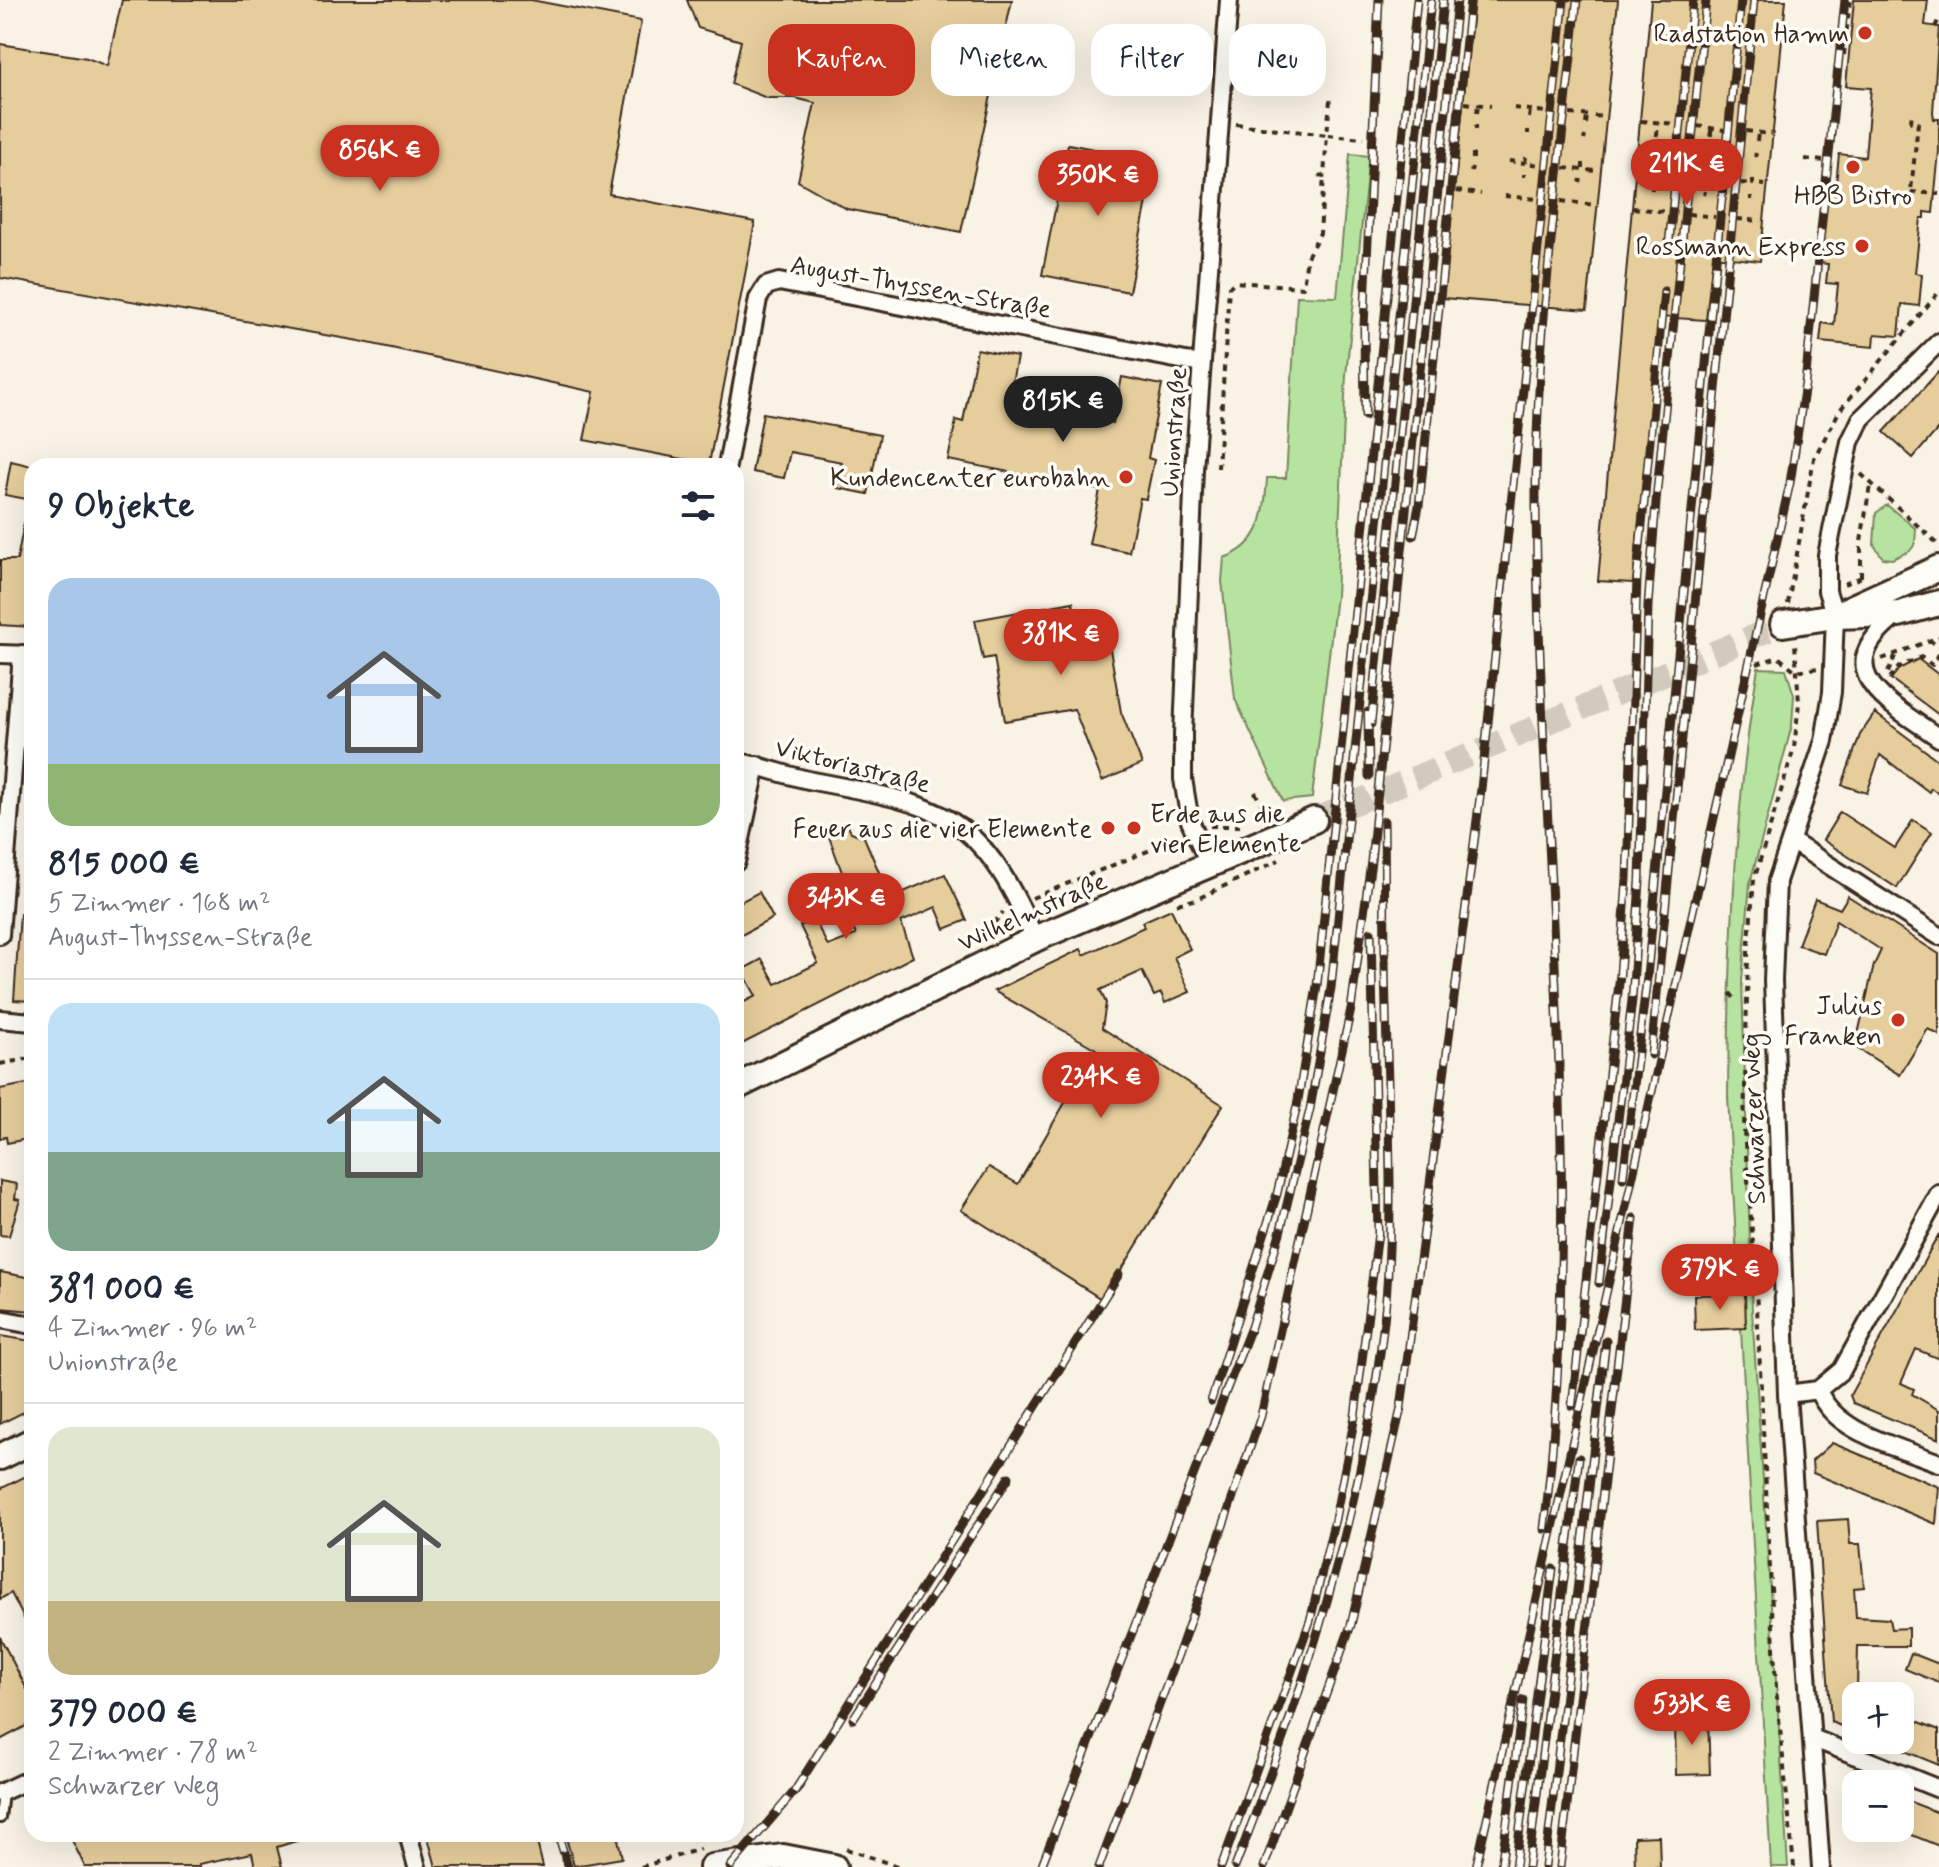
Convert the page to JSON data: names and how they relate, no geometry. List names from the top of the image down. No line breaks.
{"streets":{"main road":["Wilhelmstraße"],"street":["August-Thyssen-Straße","Unionstraße","Viktoriastraße","Schwarzer Weg"]},"crossings":[["August-Thyssen-Straße","Unionstraße"],["Unionstraße","Wilhelmstraße"],["Viktoriastraße","Wilhelmstraße"]],"places":["Radstation Hamm","HBB Bistro","Rossmann Express","Kundencenter eurobahn","Feuer aus die vier Elemente","Erde aus die vier Elemente","Julius Franken"],"page":{"chip":["Kaufen","Mieten","Filter","Neu"],"price":["856K €","211K €","350K €","815K €","381K €","343K €","234K €","379K €","533K €"],"heading":"9 Objekte","list":[{"name":"815 000 €","note":"5 Zimmer · 168 m² · August-Thyssen-Straße"},{"name":"381 000 €","note":"4 Zimmer · 96 m² · Unionstraße"},{"name":"379 000 €","note":"2 Zimmer · 78 m² · Schwarzer Weg"}],"map_buttons":["+","−"]}}
